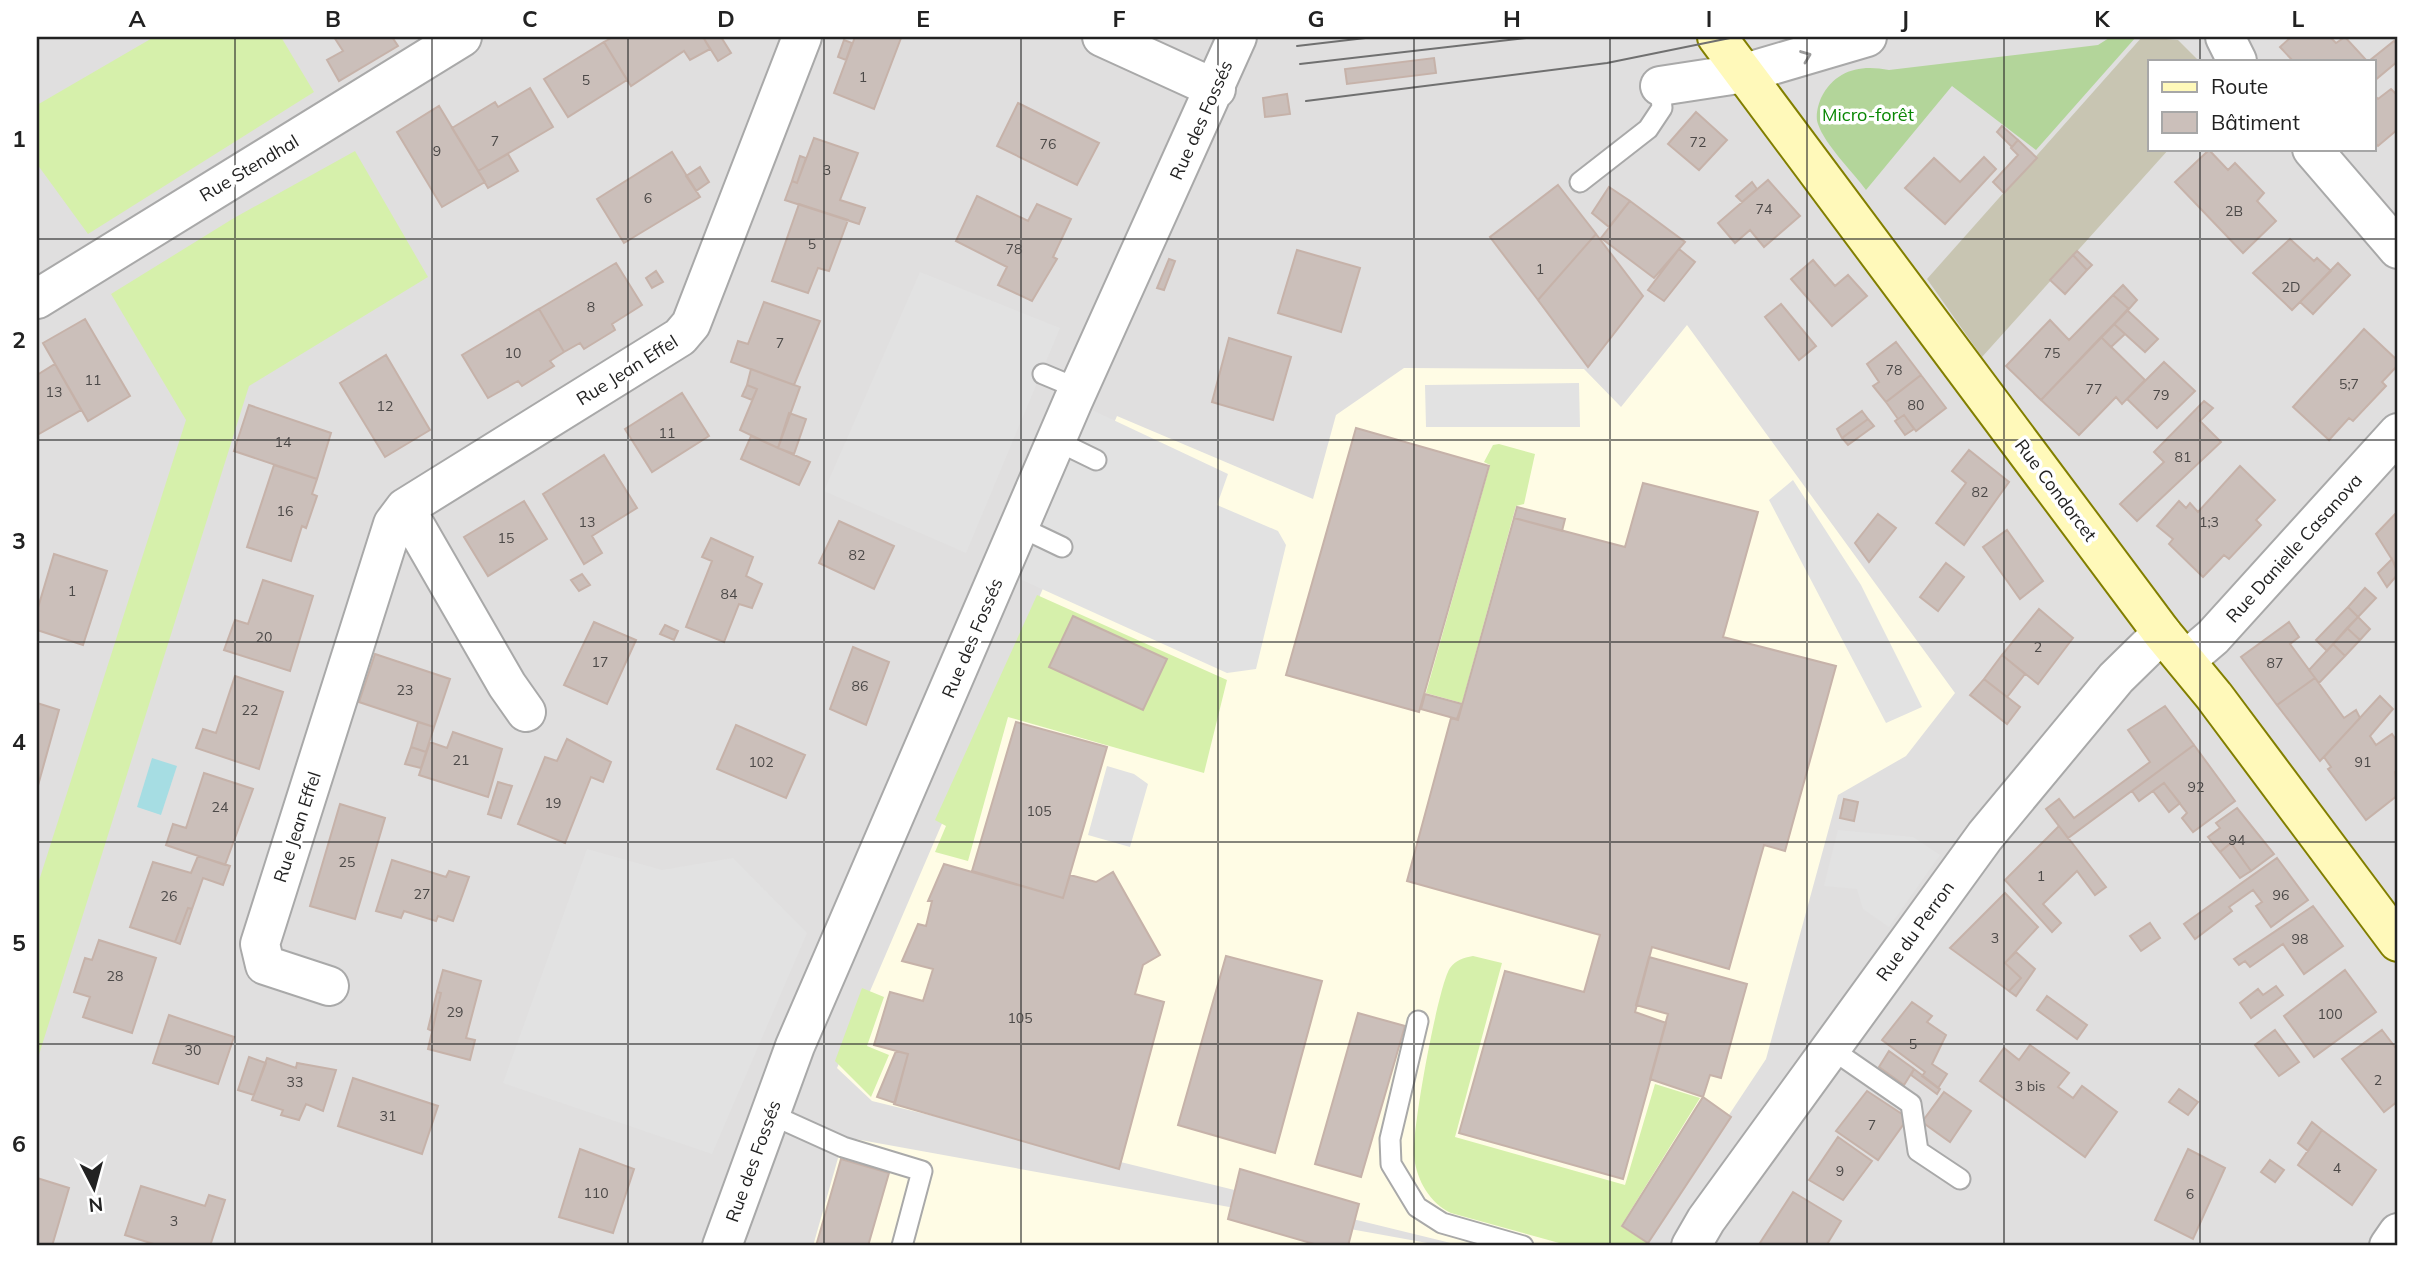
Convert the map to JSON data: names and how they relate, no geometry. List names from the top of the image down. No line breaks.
{"streets":{"street":["Rue des Fossés","Rue Stendhal","Rue Jean Effel","Rue Condorcet","Rue Danielle Casanova","Rue du Perron"]},"crossings":[["Rue Condorcet","Rue Danielle Casanova"],["Rue Condorcet","Rue du Perron"],["Rue Danielle Casanova","Rue du Perron"]],"parks":["Micro-forêt"],"house_numbers":["1","5","7","72","76","9","3","6","74","2B","5","78","1","2D","8","7","10","75","78","11","5;7","77","13","79","80","12","11","14","81","82","16","13","1;3","15","82","1","84","20","2","17","87","86","23","22","21","102","91","92","19","24","105","94","25","1","27","96","26","3","98","28","29","100","105","5","30","2","33","3 bis","31","7","4","9","110","6","3"],"legend":["Route","Bâtiment"],"north":"bottom","grid":{"columns":["A","B","C","D","E","F","G","H","I","J","K","L"],"rows":["1","2","3","4","5","6"]}}
